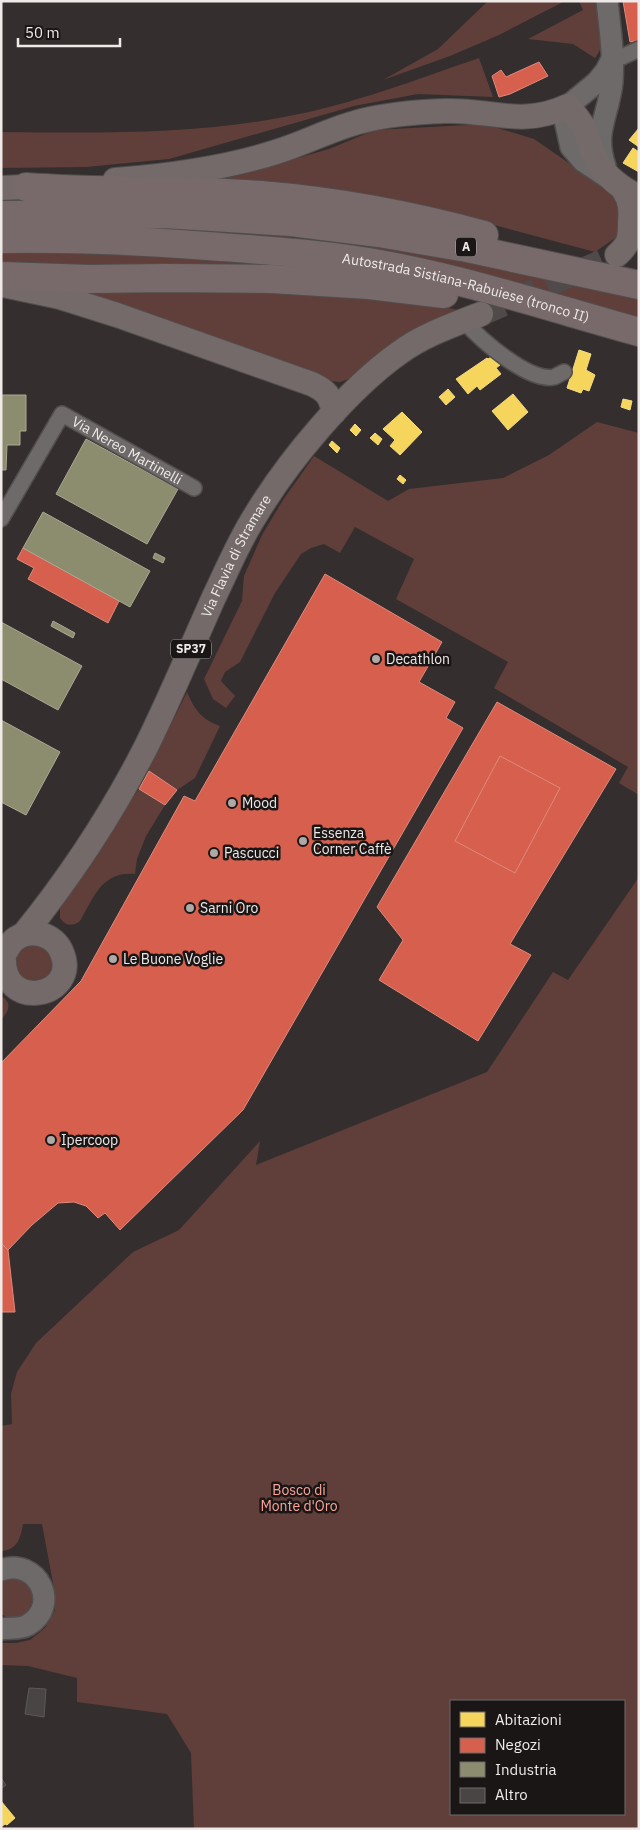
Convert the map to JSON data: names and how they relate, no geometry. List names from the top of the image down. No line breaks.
{"streets":{"highway":["A","Autostrada Sistiana-Rabuiese (tronco II)"],"main road":["Via Flavia di Stramare","SP37"],"street":["Via Nereo Martinelli"]},"parks":["Bosco di Monte d'Oro"],"places":["Decathlon","Mood","Essenza Corner Caffè","Pascucci","Sarni Oro","Le Buone Voglie","Ipercoop"],"legend":["Abitazioni","Negozi","Industria","Altro"],"scale_bar":"50 m"}
